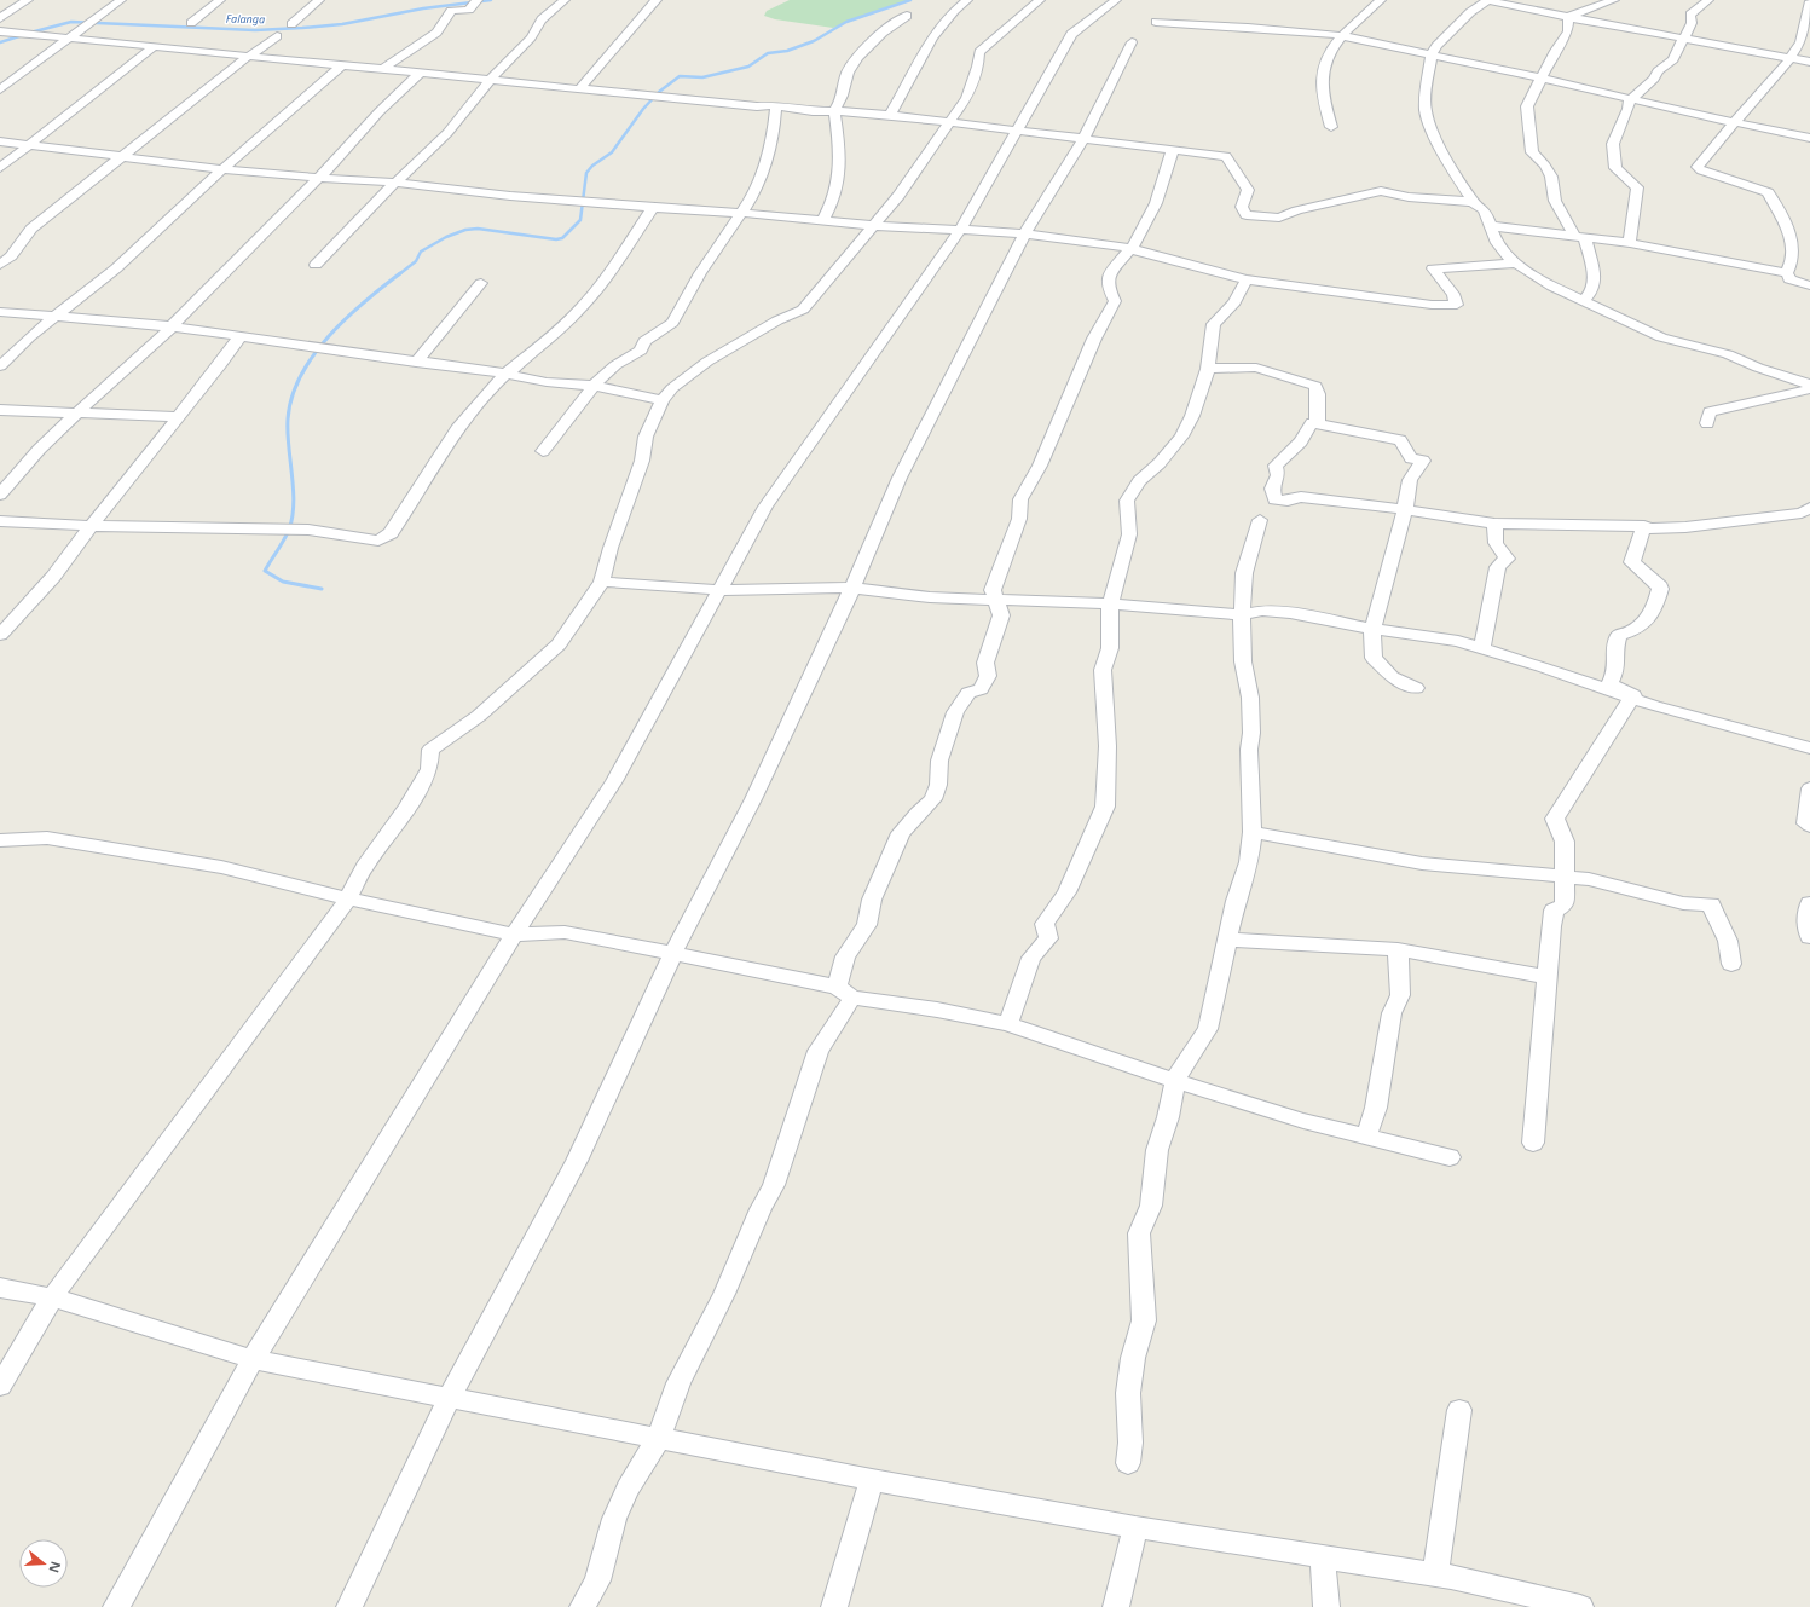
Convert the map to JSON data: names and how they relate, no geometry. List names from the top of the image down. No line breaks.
{"water":["Falanga"],"north":"right"}
